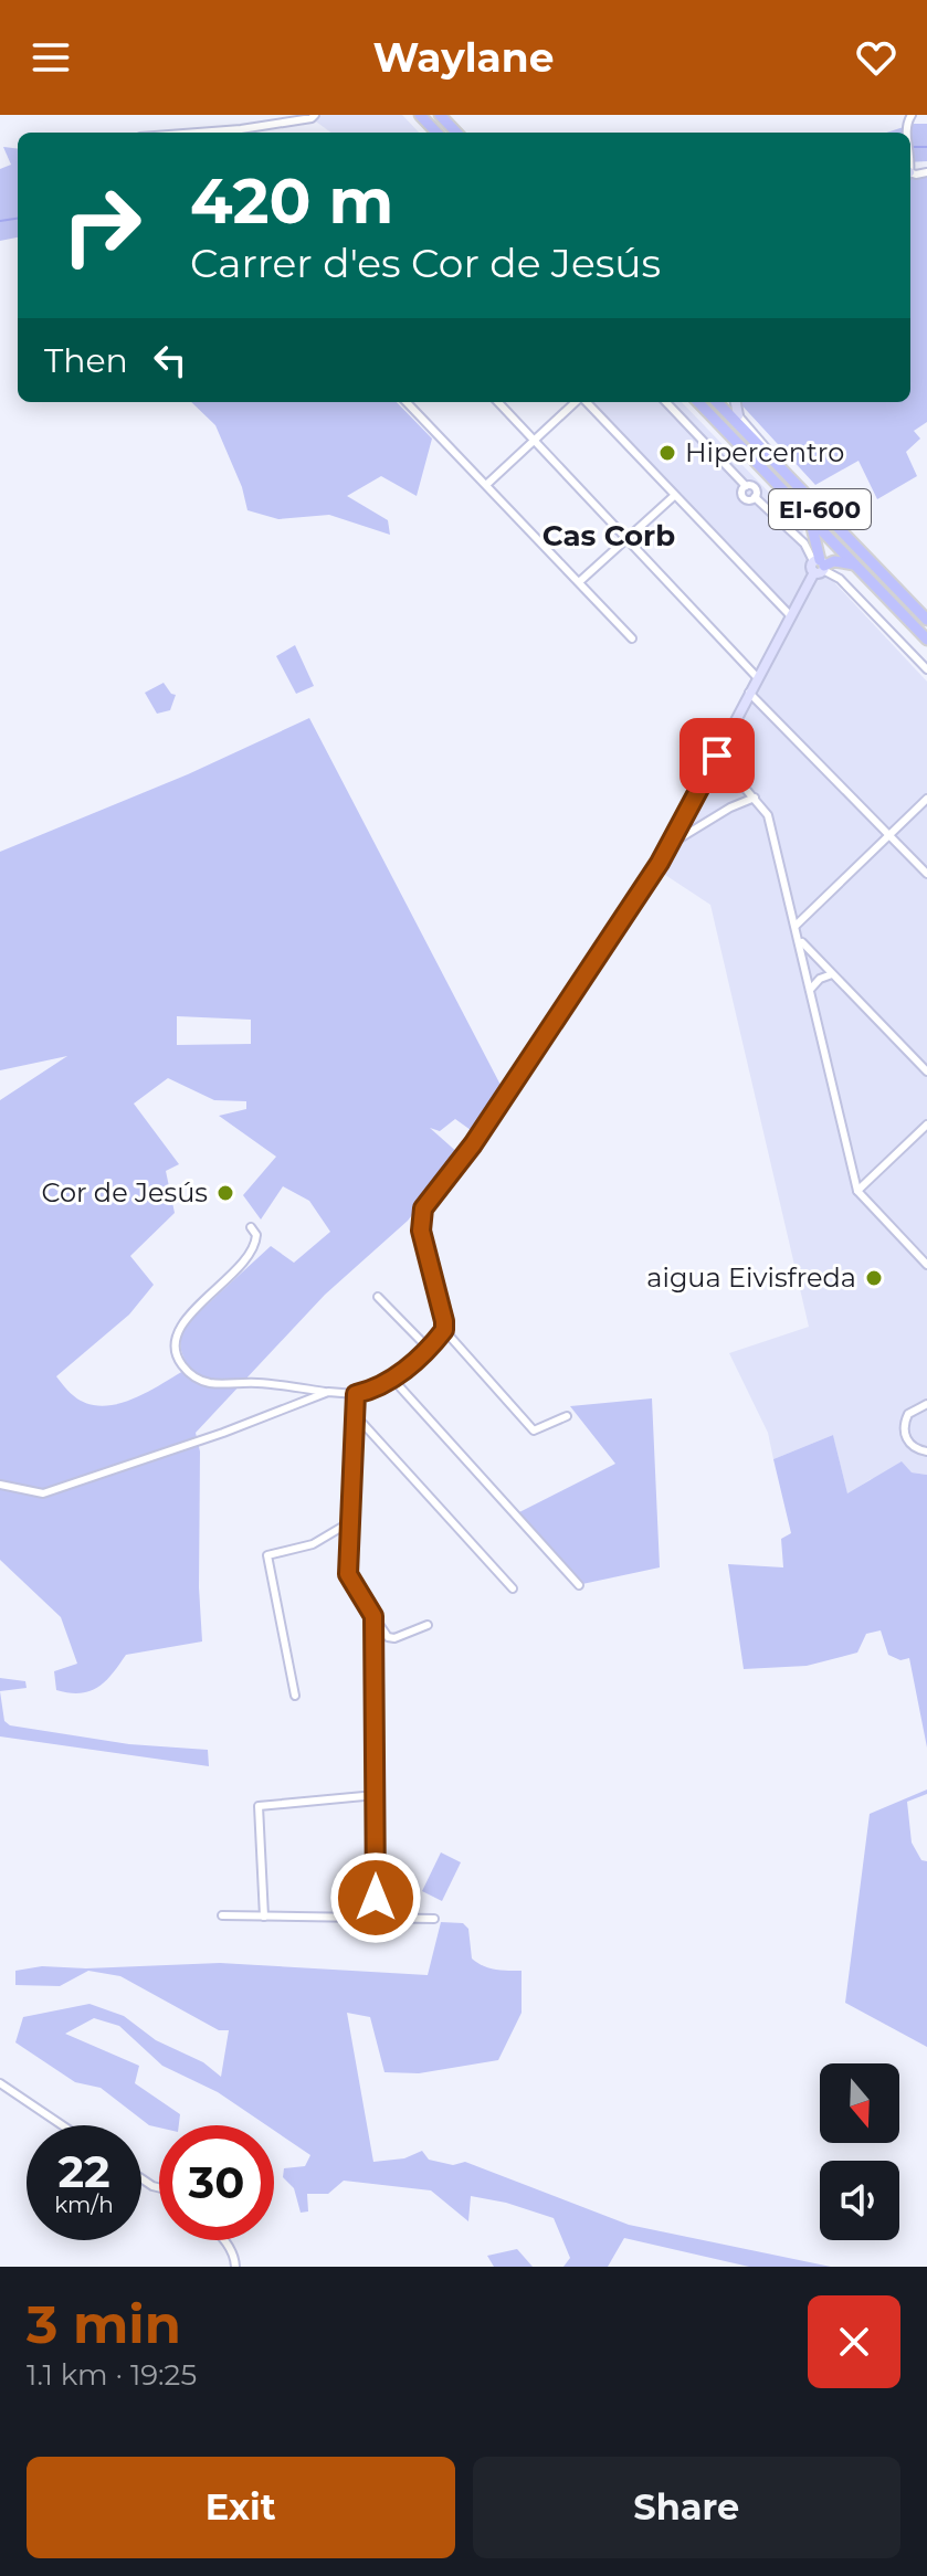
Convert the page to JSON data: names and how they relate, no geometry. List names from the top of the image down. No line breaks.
{"streets":{"main road":["EI-600"]},"districts":["Cas Corb"],"places":["Hipercentro","Cor de Jesús","aigua Eivisfreda"],"north":"bottom","page":{"header":"Waylane","turn":["420 m","Carrer d'es Cor de Jesús"],"then":"Then","speed":"22 km/h","limit":"30","heading":["3 min","1.1 km · 19:25"],"buttons":["Exit","Share"]}}
